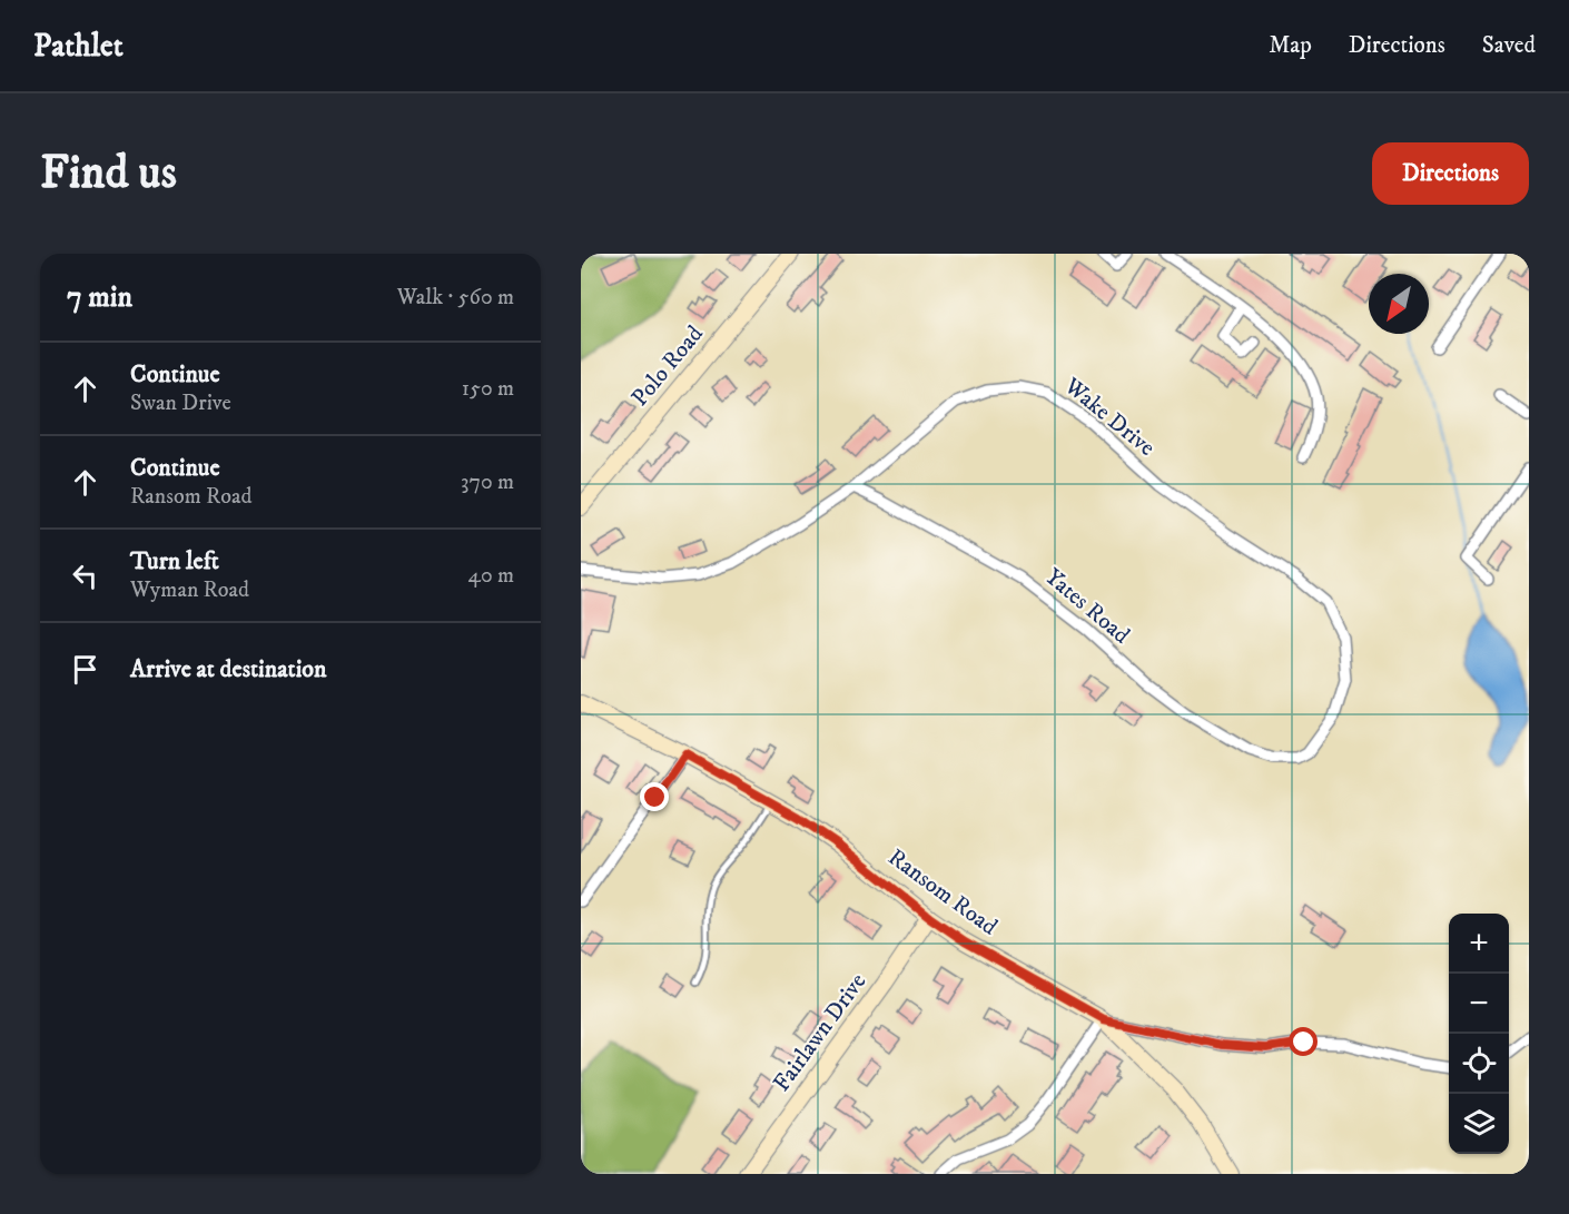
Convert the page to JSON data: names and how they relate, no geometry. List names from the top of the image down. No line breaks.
{"streets":{"street":["Polo Road","Wake Drive","Yates Road","Ransom Road","Fairlawn Drive"]},"crossings":[["Wake Drive","Yates Road"],["Ransom Road","Fairlawn Drive"]],"north":"bottom left","page":{"header":"Pathlet","nav":["Map","Directions","Saved"],"buttons":"Directions","title":"Find us","heading":["7 min","Walk · 560 m"],"list":[["Continue","Swan Drive","150 m"],["Continue","Ransom Road","370 m"],["Turn left","Wyman Road","40 m"],"Arrive at destination"],"map_buttons":["+","−"]}}
